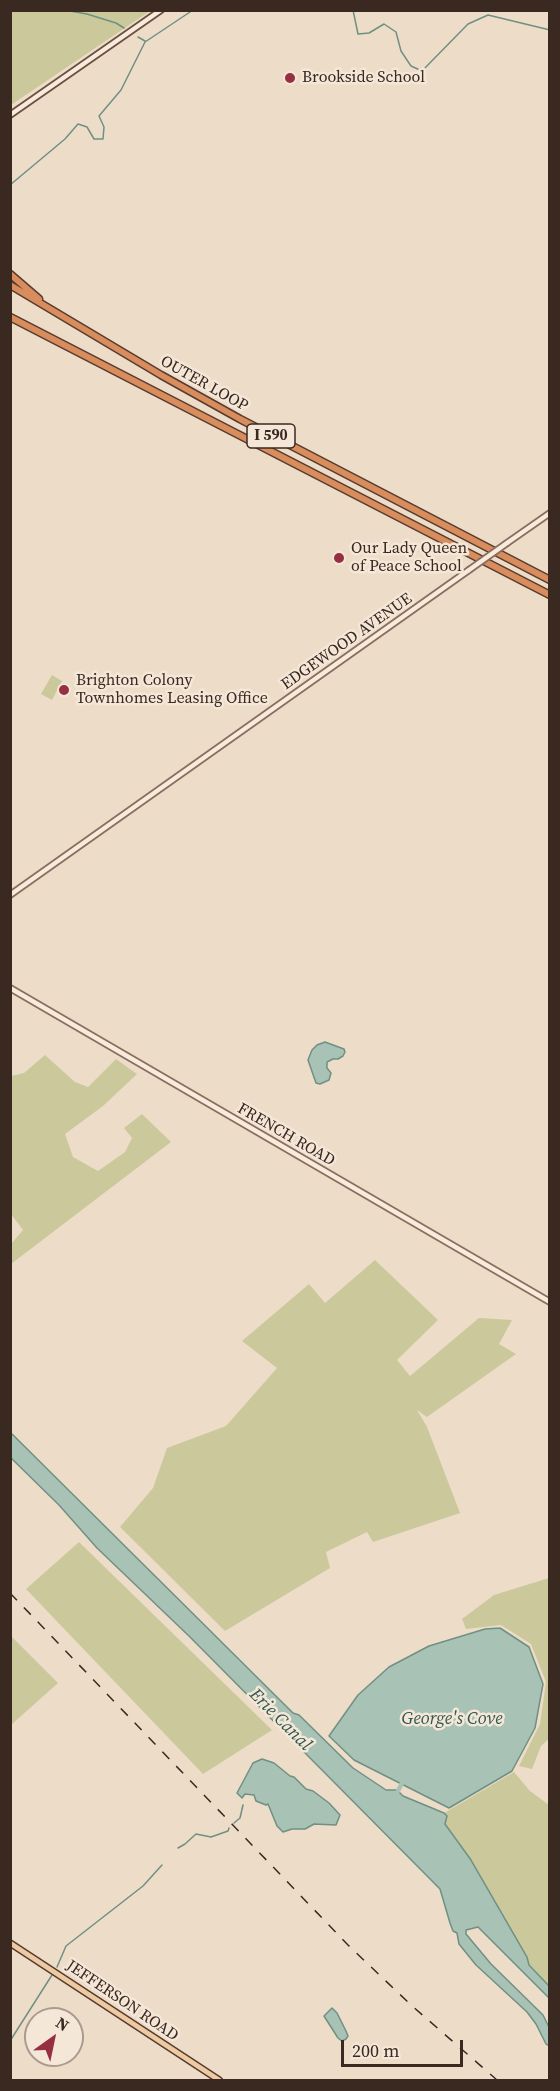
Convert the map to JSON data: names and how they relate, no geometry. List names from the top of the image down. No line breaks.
{"streets":{"highway":["OUTER LOOP","I 590"],"main road":["JEFFERSON ROAD"],"street":["EDGEWOOD AVENUE","FRENCH ROAD"]},"water":["George's Cove","Erie Canal"],"places":["Brookside School","Our Lady Queen of Peace School","Brighton Colony Townhomes Leasing Office"],"scale_bar":"200 m","north":"top right"}
